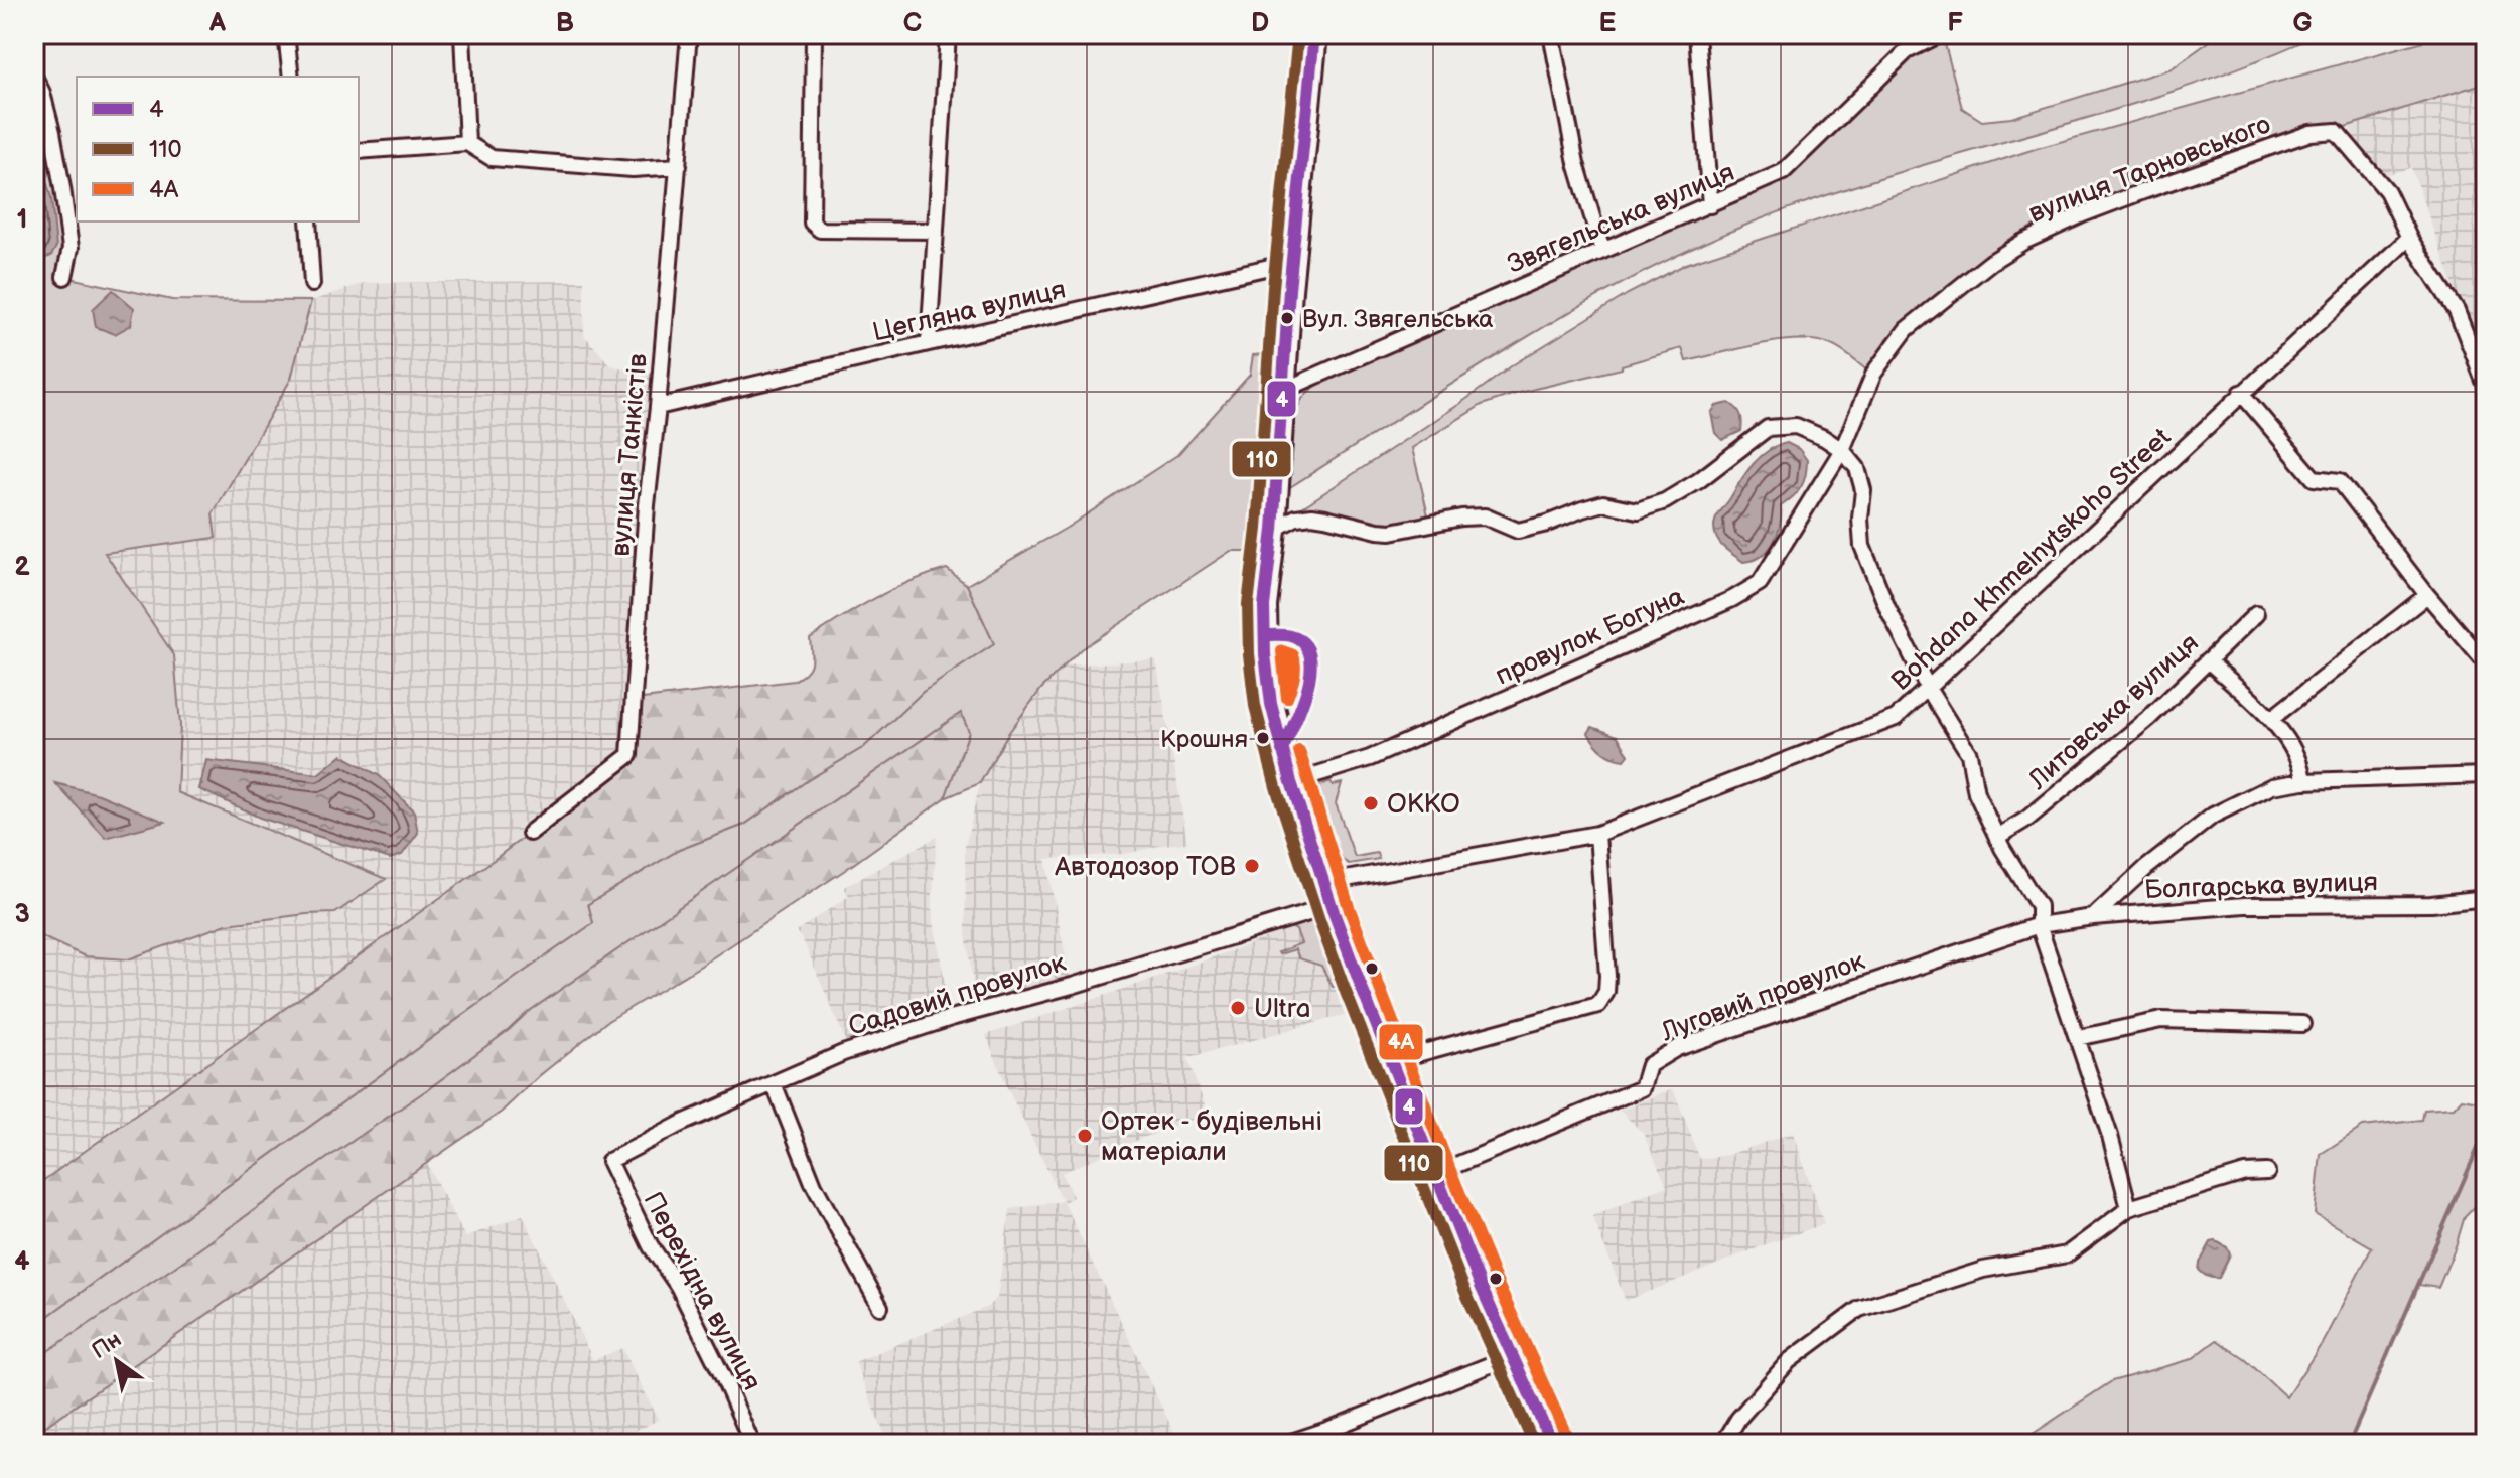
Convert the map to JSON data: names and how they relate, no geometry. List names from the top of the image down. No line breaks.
{"streets":{"street":["вулиця Тарновського","Звягельська вулиця","Цегляна вулиця","вулиця Танкістів","Bohdana Khmelnytskoho Street","провулок Богуна","Литовська вулиця","Болгарська вулиця","Садовий провулок","Луговий провулок","Перехідна вулиця"]},"crossings":[["вулиця Тарновського","Bohdana Khmelnytskoho Street"],["вулиця Тарновського","провулок Богуна"],["Цегляна вулиця","вулиця Танкістів"],["Болгарська вулиця","Луговий провулок"],["Садовий провулок","Перехідна вулиця"]],"places":["Вул. Звягельська","Крошня","OKKO","Автодозор ТОВ","Ultra","Ортек - будівельні матеріали"],"lines":["transit line 4","transit line 110","transit line 4А"],"legend":["4","110","4А"],"north":"top left","grid":{"columns":["A","B","C","D","E","F","G"],"rows":["1","2","3","4"]}}
